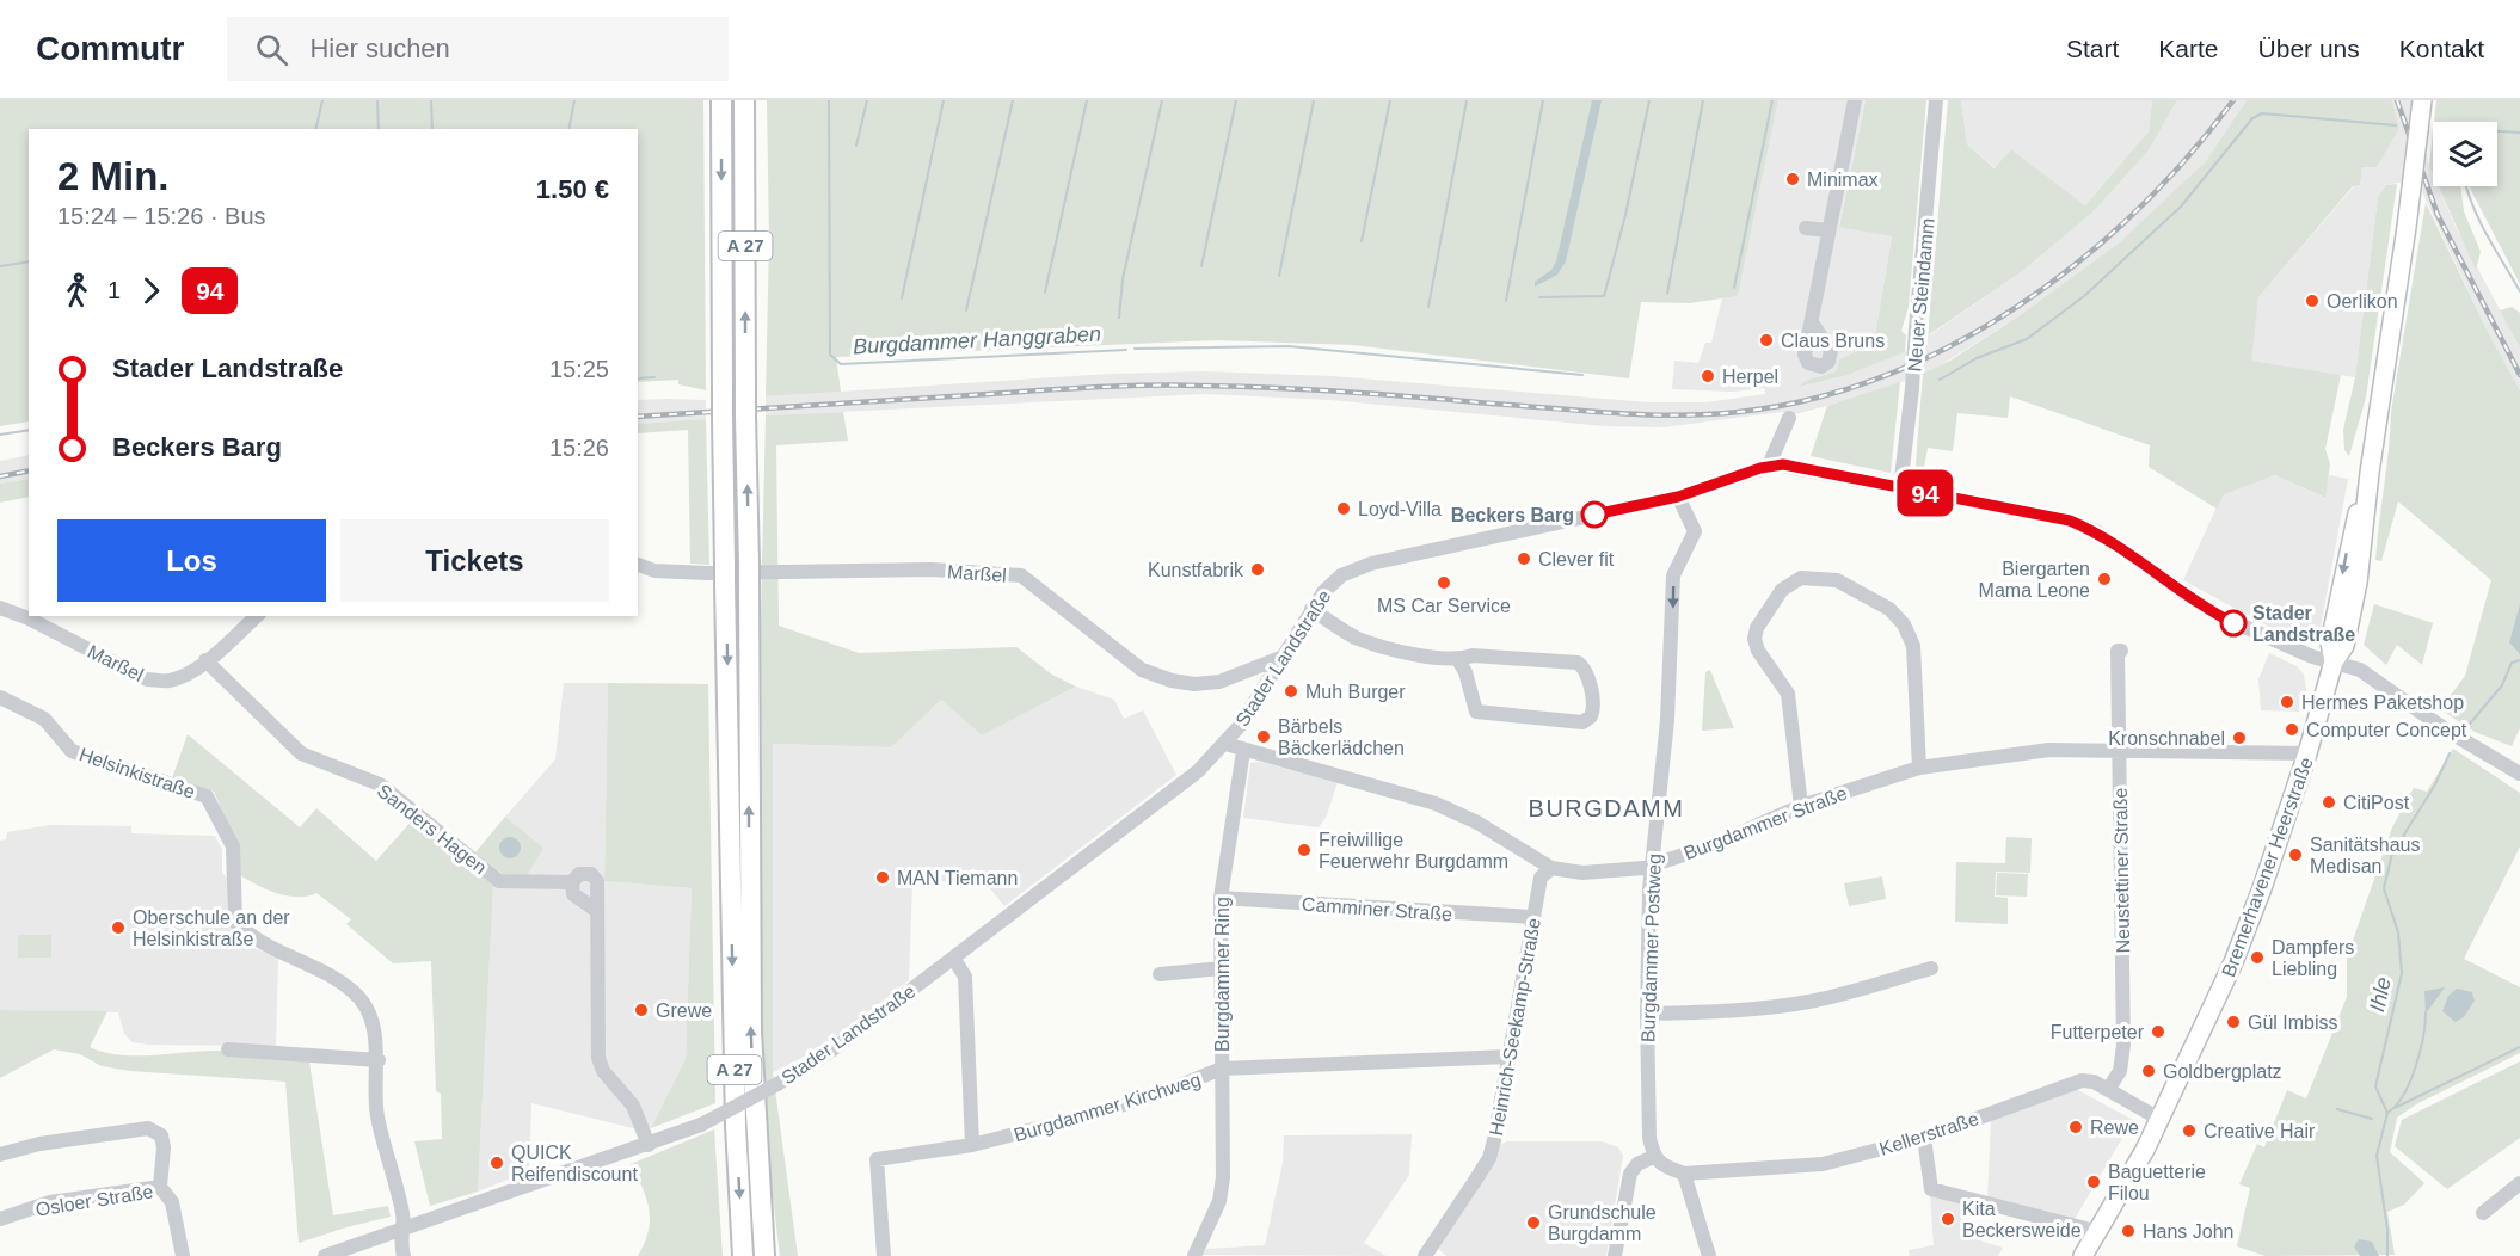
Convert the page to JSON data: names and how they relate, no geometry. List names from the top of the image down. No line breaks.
{"streets":{"highway":["A 27"],"main road":["Bremerhavener Heerstraße"],"street":["Neuer Steindamm","Marßel","Stader Landstraße","Helsinkistraße","Burgdammer Straße","Sanders Hagen","Neustettiner Straße","Camminer Straße","Burgdammer Postweg","Burgdammer Ring","Heinrich-Seekamp-Straße","Burgdammer Kirchweg","Kellerstraße","Osloer Straße"]},"crossings":[["Neuer Steindamm","Stader Landstraße"],["Marßel","Stader Landstraße"],["Marßel","Sanders Hagen"],["Stader Landstraße","Helsinkistraße"],["Stader Landstraße","Bremerhavener Heerstraße"],["Stader Landstraße","Burgdammer Postweg"],["Burgdammer Straße","Bremerhavener Heerstraße"],["Burgdammer Straße","Neustettiner Straße"],["Burgdammer Straße","Burgdammer Postweg"],["Burgdammer Straße","Burgdammer Ring"],["Burgdammer Straße","Heinrich-Seekamp-Straße"],["Bremerhavener Heerstraße","Kellerstraße"],["Neustettiner Straße","Kellerstraße"],["Camminer Straße","Burgdammer Ring"],["Camminer Straße","Heinrich-Seekamp-Straße"],["Burgdammer Ring","Burgdammer Kirchweg"],["Heinrich-Seekamp-Straße","Burgdammer Kirchweg"]],"one_way":["Burgdammer Postweg"],"districts":["BURGDAMM"],"water":["Burgdammer Hanggraben","Ihle"],"places":["Minimax","Oerlikon","Claus Bruns","Herpel","Loyd-Villa","Beckers Barg","Clever fit","Kunstfabrik","Biergarten Mama Leone","MS Car Service","Stader Landstraße","Muh Burger","Hermes Paketshop","Computer Concept","Bärbels Bäckerlädchen","Kronschnabel","CitiPost","Freiwillige Feuerwehr Burgdamm","Sanitätshaus Medisan","MAN Tiemann","Oberschule an der Helsinkistraße","Dampfers Liebling","Grewe","Gül Imbiss","Futterpeter","Goldbergplatz","Rewe","Creative Hair","QUICK Reifendiscount","Baguetterie Filou","Kita Beckersweide","Grundschule Burgdamm","Hans John"],"lines":["bus line 94"],"page":{"header":"Commutr","search":"Hier suchen","nav":["Start","Karte","Über uns","Kontakt"],"on_map":"94","heading":["2 Min.","15:24 – 15:26 · Bus","1.50 €"],"legs":["1","94"],"list":[{"name":"Stader Landstraße","value":"15:25"},{"name":"Beckers Barg","value":"15:26"}],"buttons":["Los","Tickets"]}}
